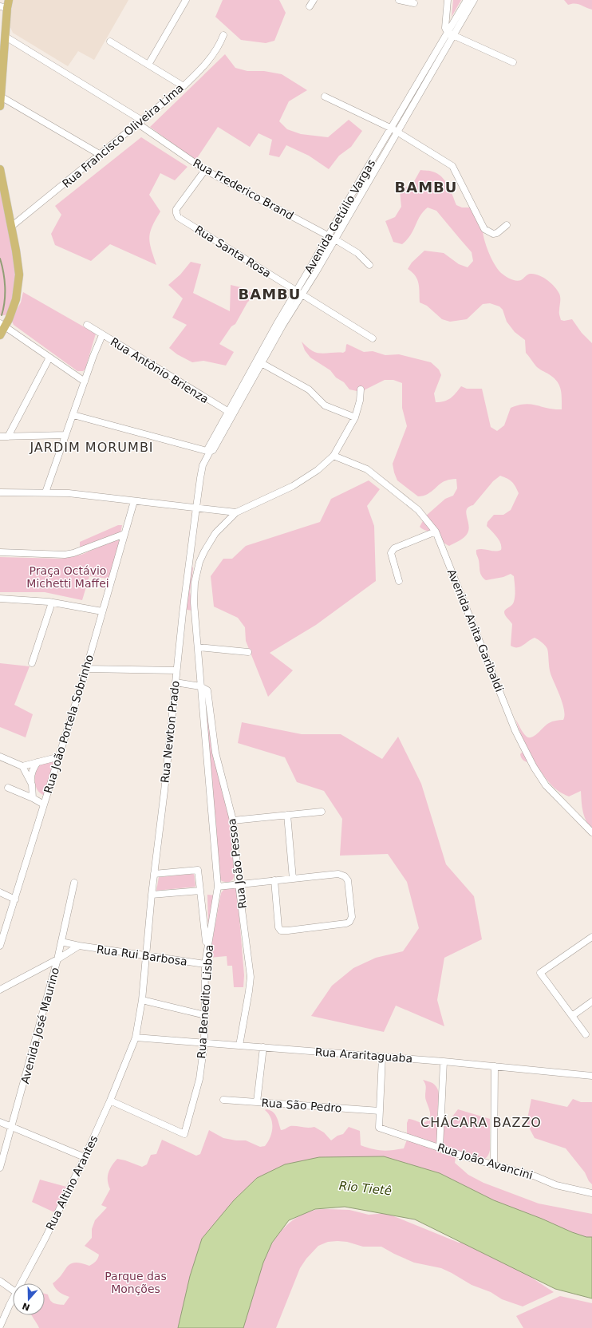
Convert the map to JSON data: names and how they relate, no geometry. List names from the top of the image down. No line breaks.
{"streets":{"street":["Rua Francisco Oliveira Lima","Rua Frederico Brand","Avenida Getúlio Vargas","Rua Santa Rosa","Rua Antônio Brienza","Avenida Anita Garibaldi","Rua João Portela Sobrinho","Rua Newton Prado","Rua João Pessoa","Rua Rui Barbosa","Rua Benedito Lisboa","Avenida José Maurino","Rua Araritaguaba","Rua São Pedro","Rua João Avancini","Rua Altino Arantes"]},"crossings":[["Rua Francisco Oliveira Lima","Rua Frederico Brand"],["Rua Frederico Brand","Avenida Getúlio Vargas"],["Rua Frederico Brand","Rua Santa Rosa"],["Avenida Getúlio Vargas","Rua Santa Rosa"],["Avenida Getúlio Vargas","Rua Antônio Brienza"],["Avenida Getúlio Vargas","Rua Newton Prado"],["Rua Newton Prado","Rua Rui Barbosa"],["Rua Newton Prado","Rua Altino Arantes"],["Rua João Pessoa","Rua Benedito Lisboa"],["Rua João Pessoa","Rua Araritaguaba"],["Rua Rui Barbosa","Rua Benedito Lisboa"],["Rua Rui Barbosa","Avenida José Maurino"],["Rua Benedito Lisboa","Rua Araritaguaba"],["Rua Benedito Lisboa","Rua Altino Arantes"],["Rua Araritaguaba","Rua Altino Arantes"],["Rua São Pedro","Rua João Avancini"]],"districts":["BAMBU","BAMBU","JARDIM MORUMBI","CHÁCARA BAZZO"],"water":["Rio Tietê"],"parks":["Praça Octávio Michetti Maffei","Parque das Monções"],"north":"bottom"}
